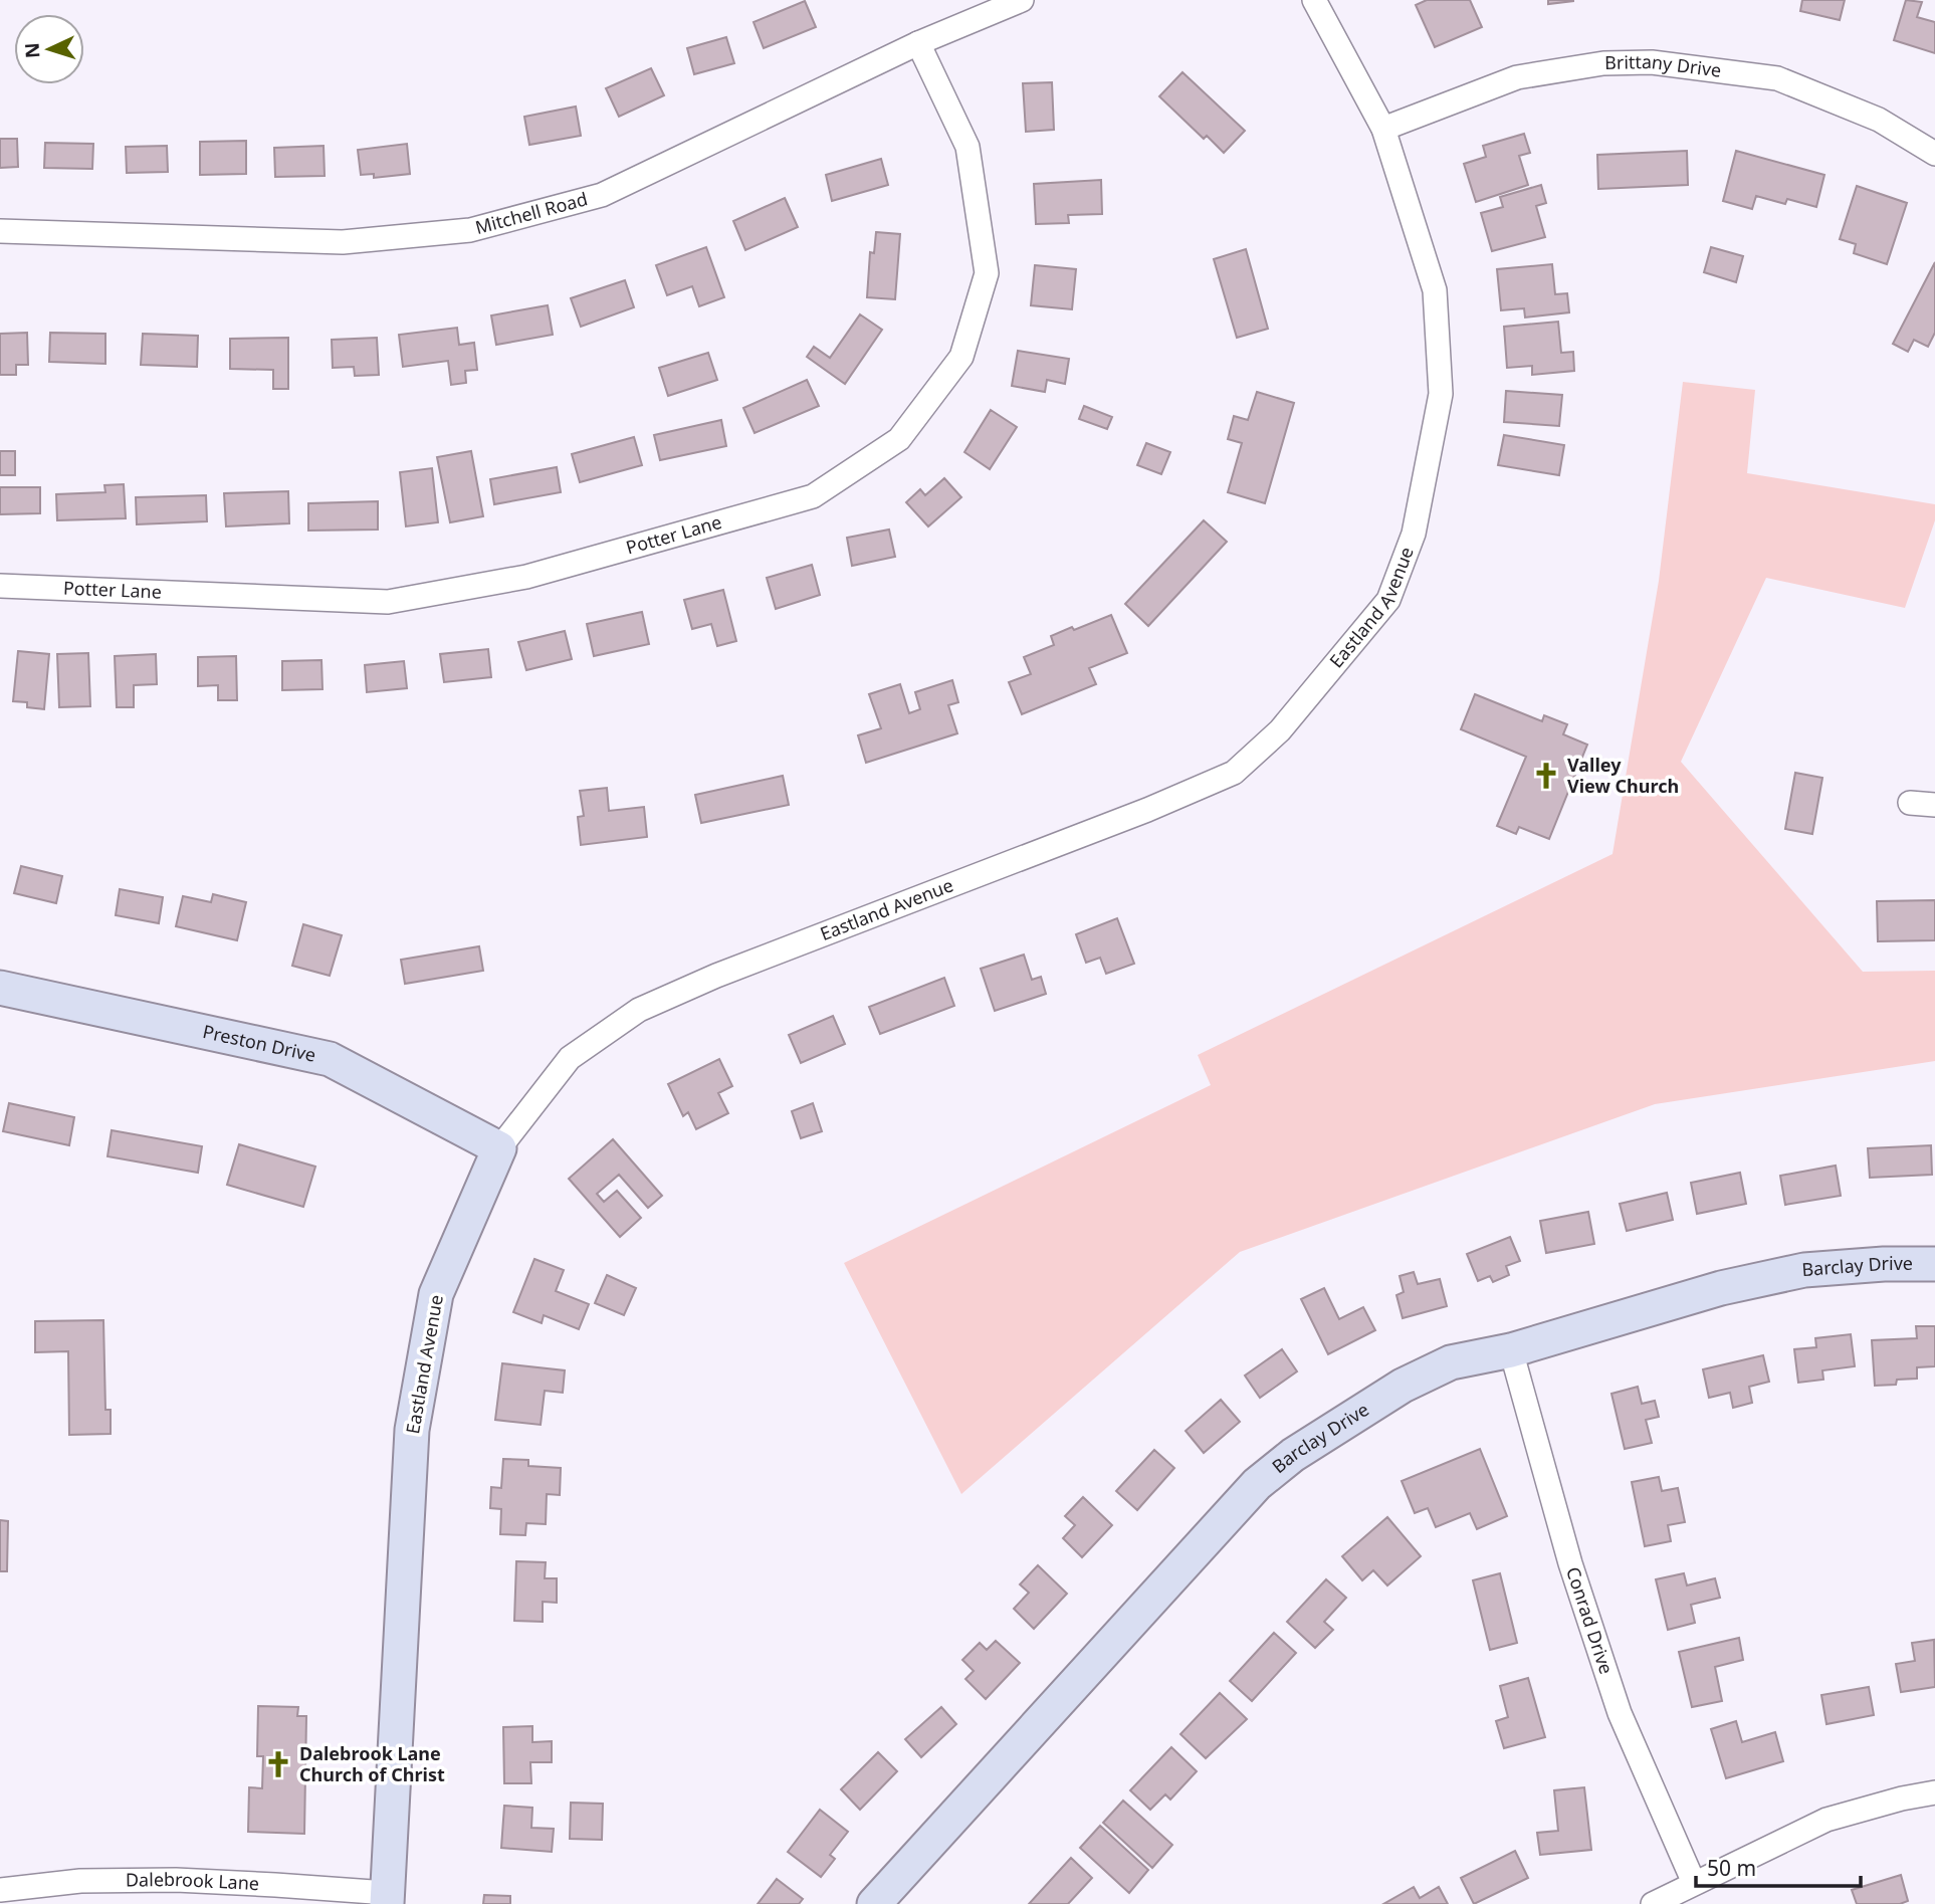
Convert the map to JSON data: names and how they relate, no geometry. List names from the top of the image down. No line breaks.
{"streets":{"street":["Brittany Drive","Mitchell Road","Potter Lane","Eastland Avenue","Preston Drive","Barclay Drive","Conrad Drive","Dalebrook Lane"]},"crossings":[["Brittany Drive","Eastland Avenue"],["Mitchell Road","Potter Lane"],["Eastland Avenue","Preston Drive"],["Eastland Avenue","Dalebrook Lane"],["Barclay Drive","Conrad Drive"]],"places":{"church":["Valley View Church","Dalebrook Lane Church of Christ"]},"scale_bar":"50 m","north":"left"}
